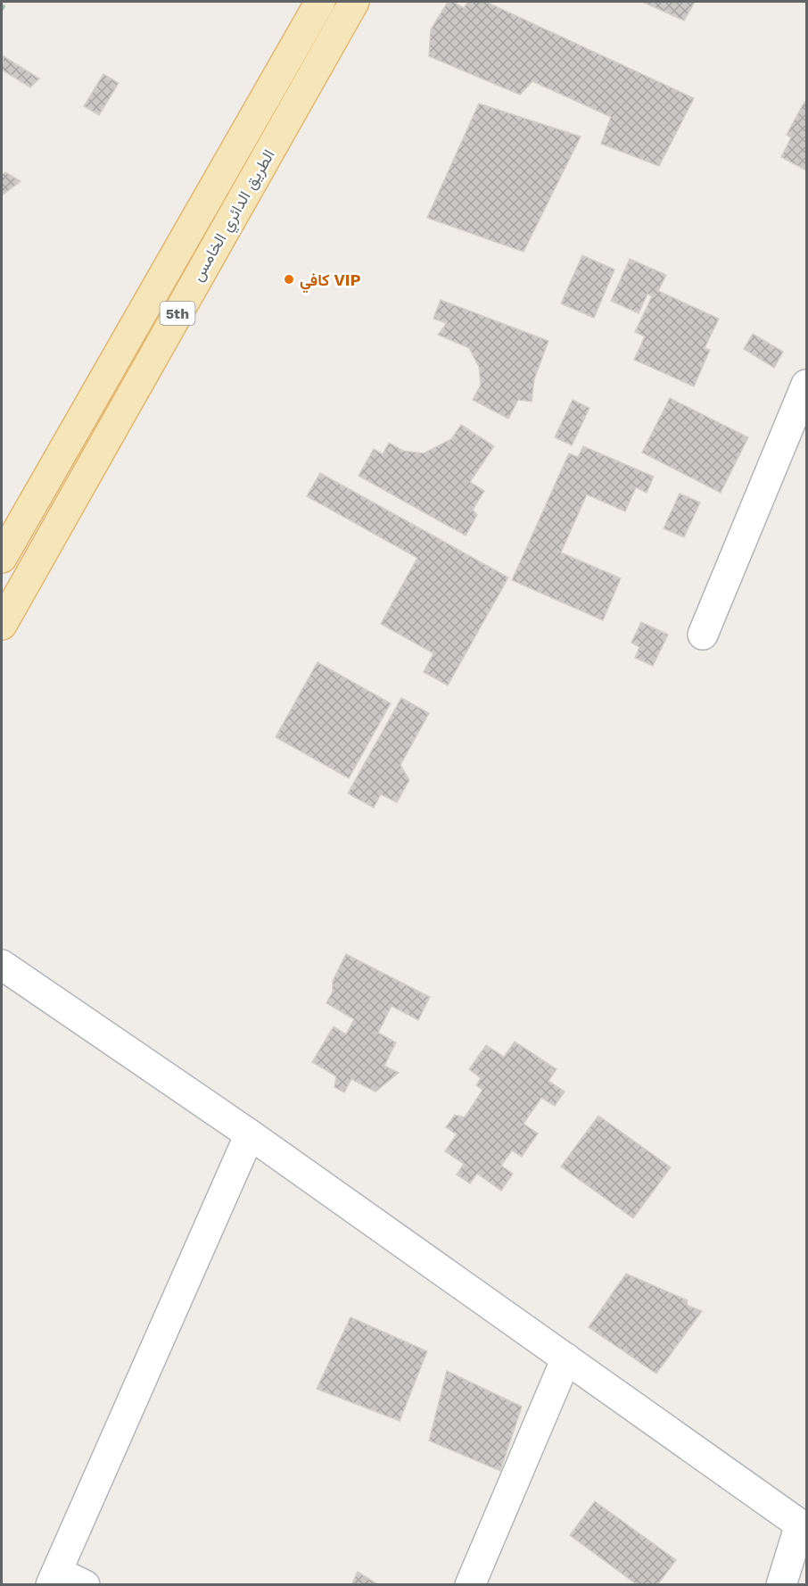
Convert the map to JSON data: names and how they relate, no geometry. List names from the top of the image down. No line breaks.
{"streets":{"main road":["الطريق الدائري الخامس","5th"]},"places":["كافي VIP"]}
